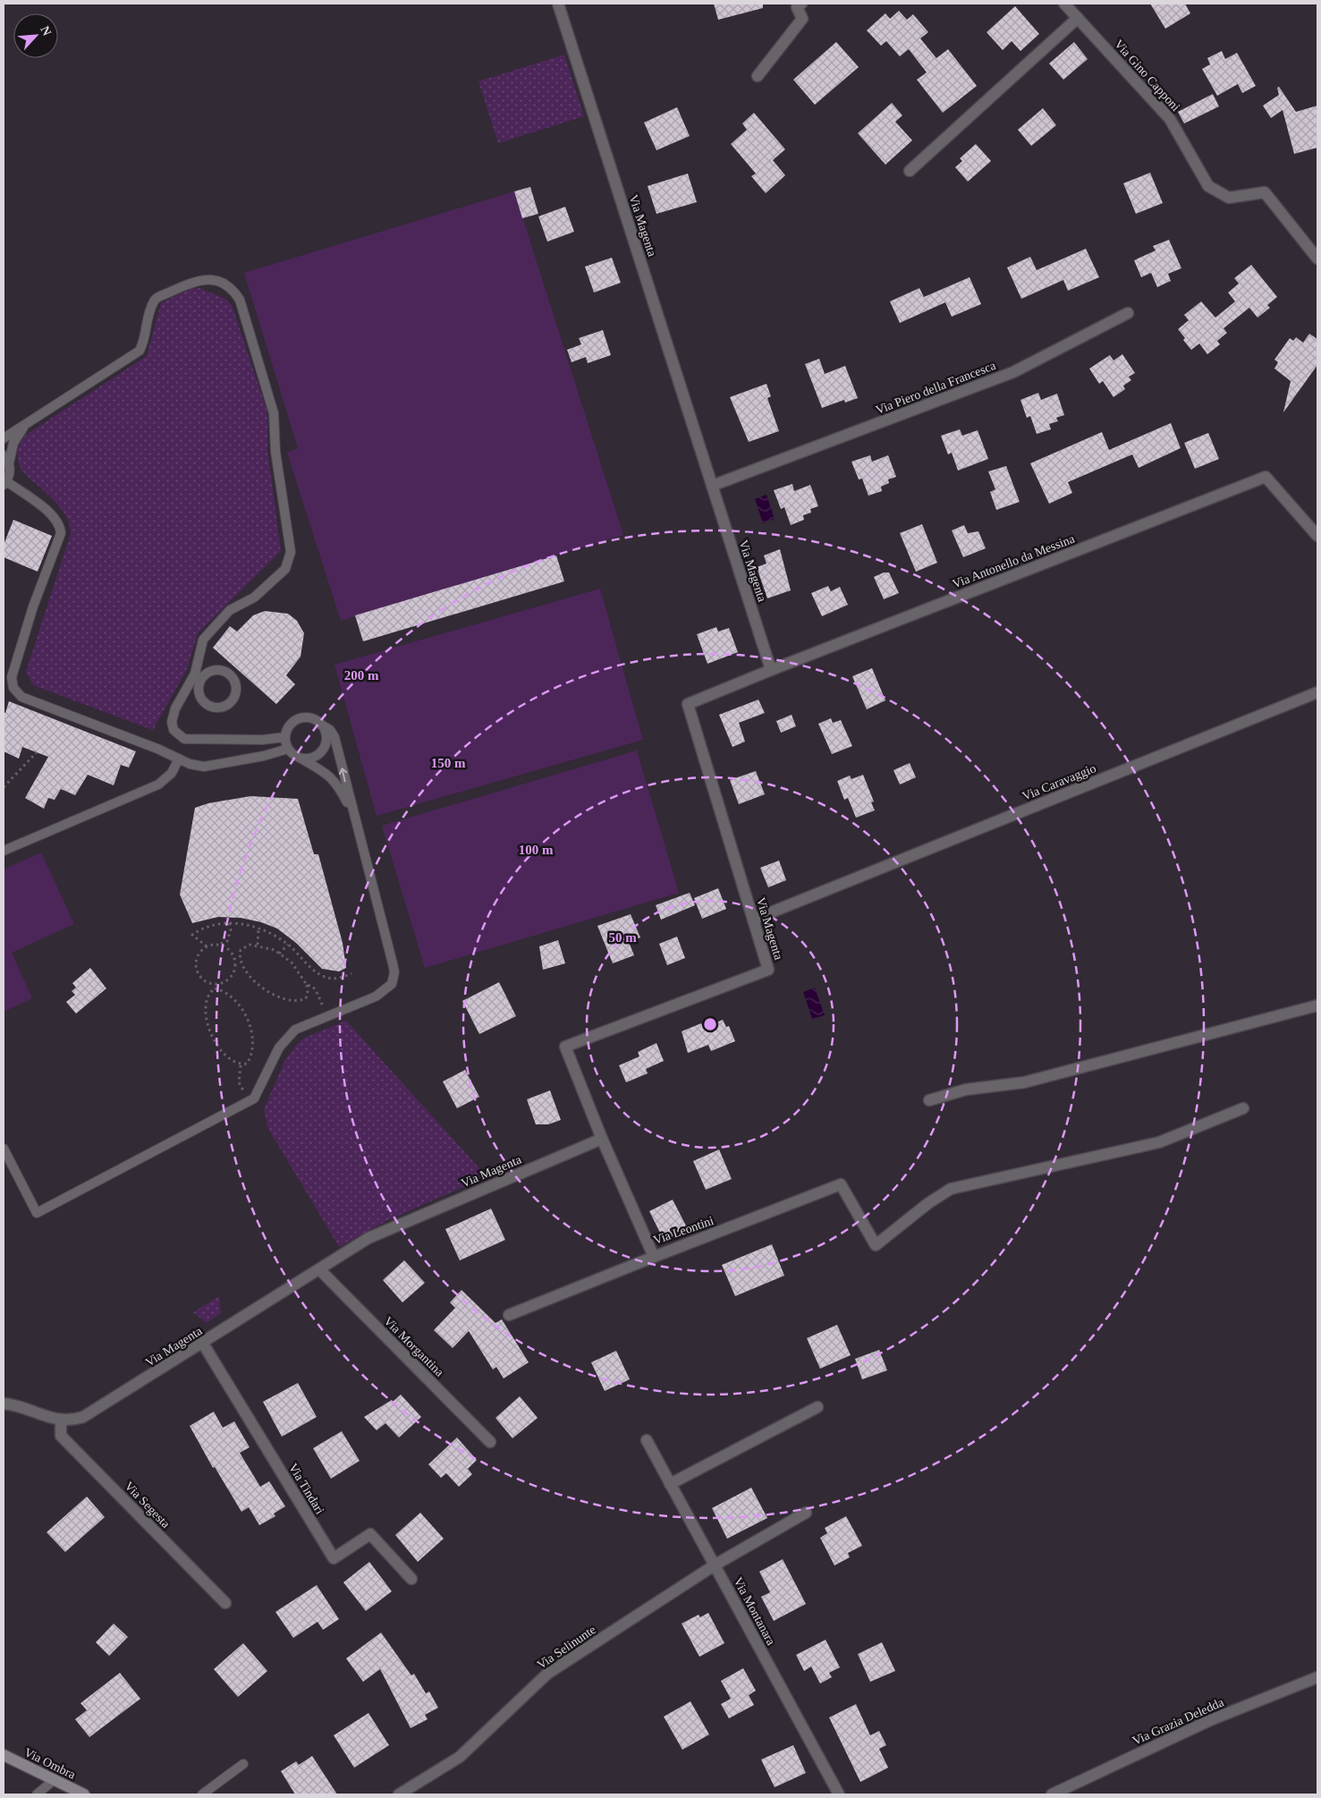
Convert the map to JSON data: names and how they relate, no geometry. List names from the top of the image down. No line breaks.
{"streets":{"main road":["Via Ombra"],"street":["Via Gino Capponi","Via Magenta","Via Piero della Francesca","Via Antonello da Messina","Via Caravaggio","Via Leontini","Via Morgantina","Via Tindari","Via Segesta","Via Montanara","Via Selinunte","Via Grazia Deledda"]},"crossings":[["Via Magenta","Via Piero della Francesca"],["Via Magenta","Via Antonello da Messina"],["Via Magenta","Via Caravaggio"],["Via Magenta","Via Leontini"],["Via Magenta","Via Morgantina"],["Via Magenta","Via Tindari"],["Via Magenta","Via Segesta"],["Via Montanara","Via Selinunte"]],"north":"top right","rings":["200 m","150 m","100 m","50 m"]}
